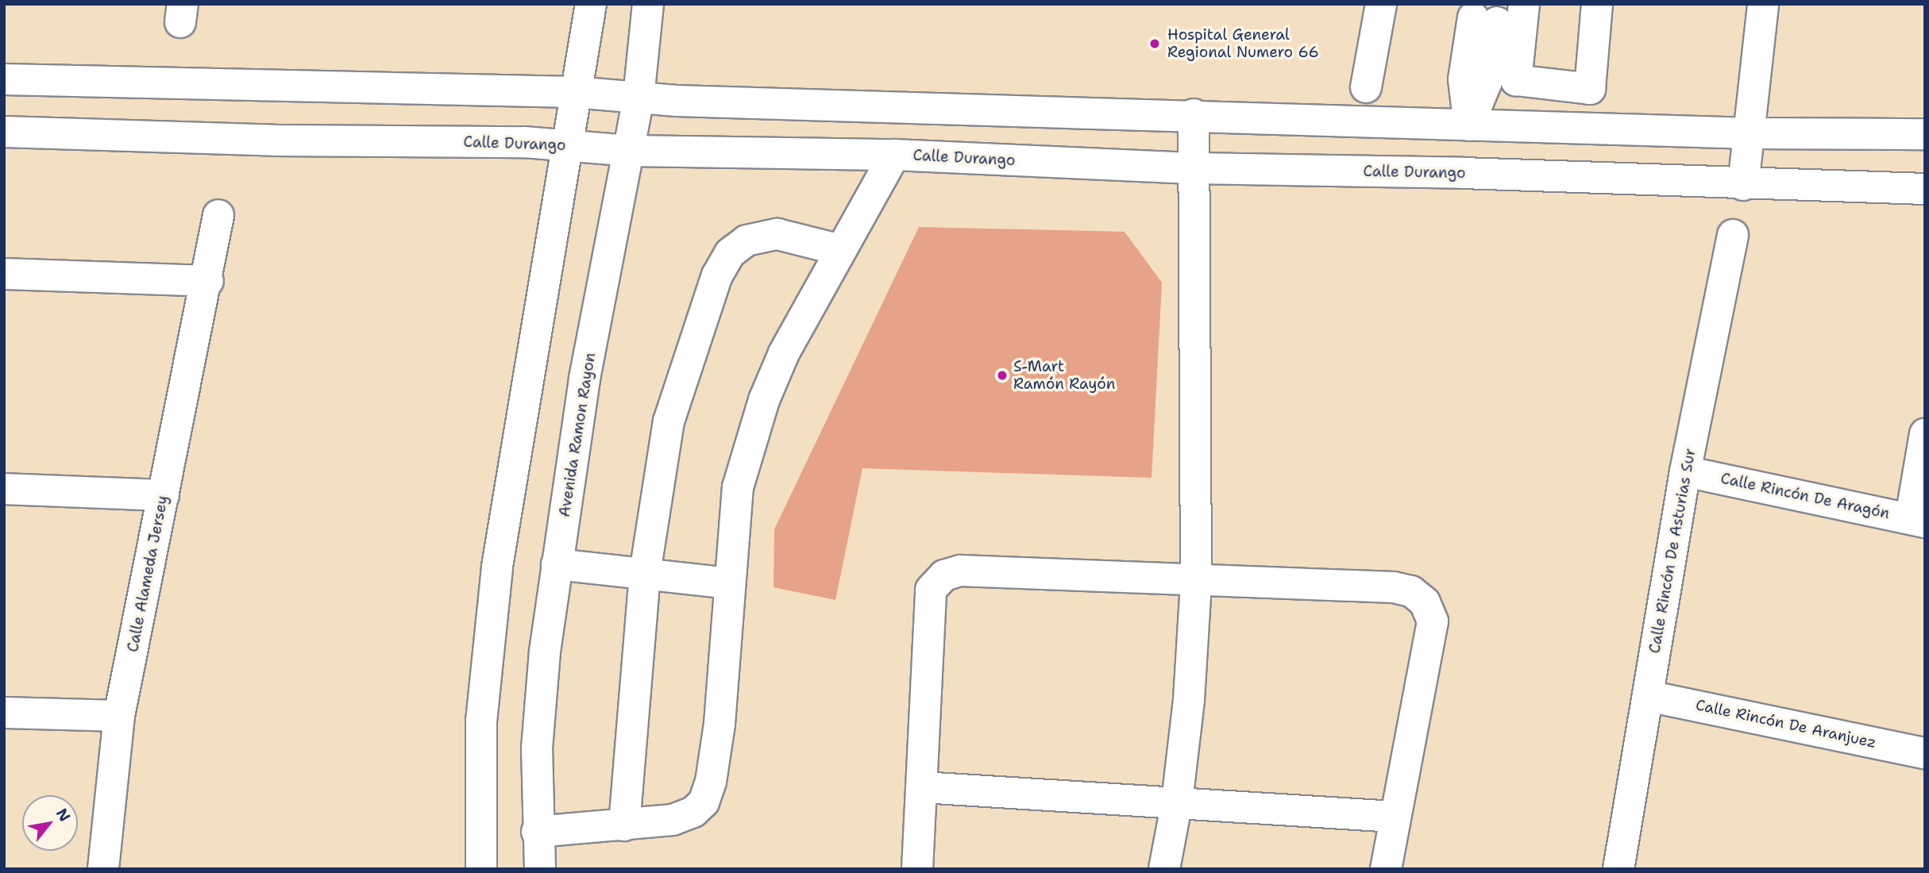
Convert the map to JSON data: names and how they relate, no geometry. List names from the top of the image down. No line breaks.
{"streets":{"main road":["Calle Durango","Avenida Ramon Rayon","Calle Rincón De Aragón","Calle Rincón De Asturias Sur","Calle Alameda Jersey","Calle Rincón De Aranjuez"]},"crossings":[["Calle Durango","Avenida Ramon Rayon"],["Calle Rincón De Aragón","Calle Rincón De Asturias Sur"],["Calle Rincón De Asturias Sur","Calle Rincón De Aranjuez"]],"places":["Hospital General Regional Numero 66","S-Mart Ramón Rayón"],"north":"top right"}
